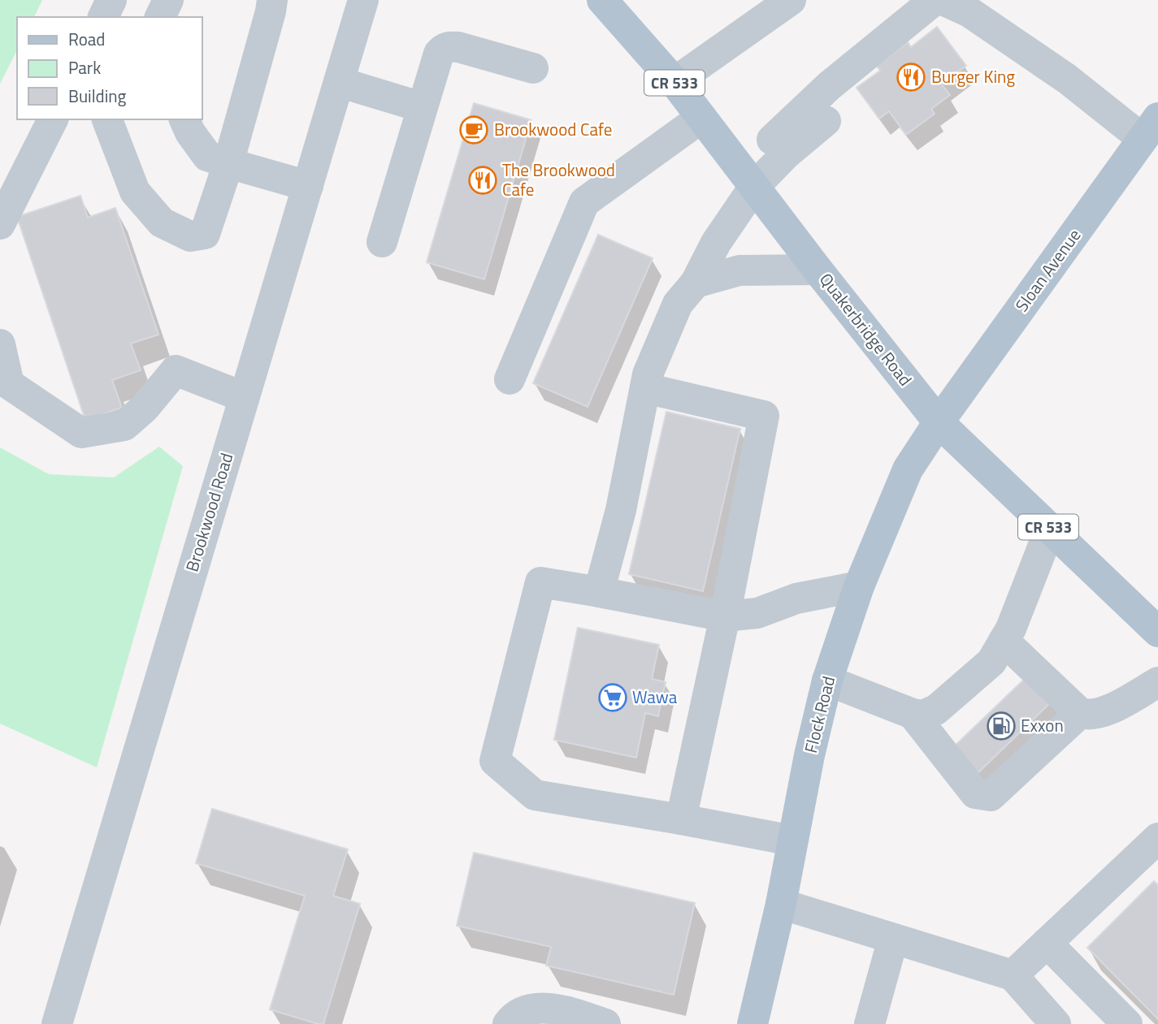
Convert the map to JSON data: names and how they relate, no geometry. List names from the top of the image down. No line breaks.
{"streets":{"main road":["CR 533","Sloan Avenue","Quakerbridge Road","Flock Road"],"street":["Brookwood Road"]},"crossings":[["Sloan Avenue","Quakerbridge Road"],["Sloan Avenue","Flock Road"],["Quakerbridge Road","Flock Road"]],"places":{"restaurant":["Burger King","The Brookwood Cafe"],"cafe":["Brookwood Cafe"],"supermarket":["Wawa"],"fuel station":["Exxon"]},"legend":["Road","Park","Building"]}
